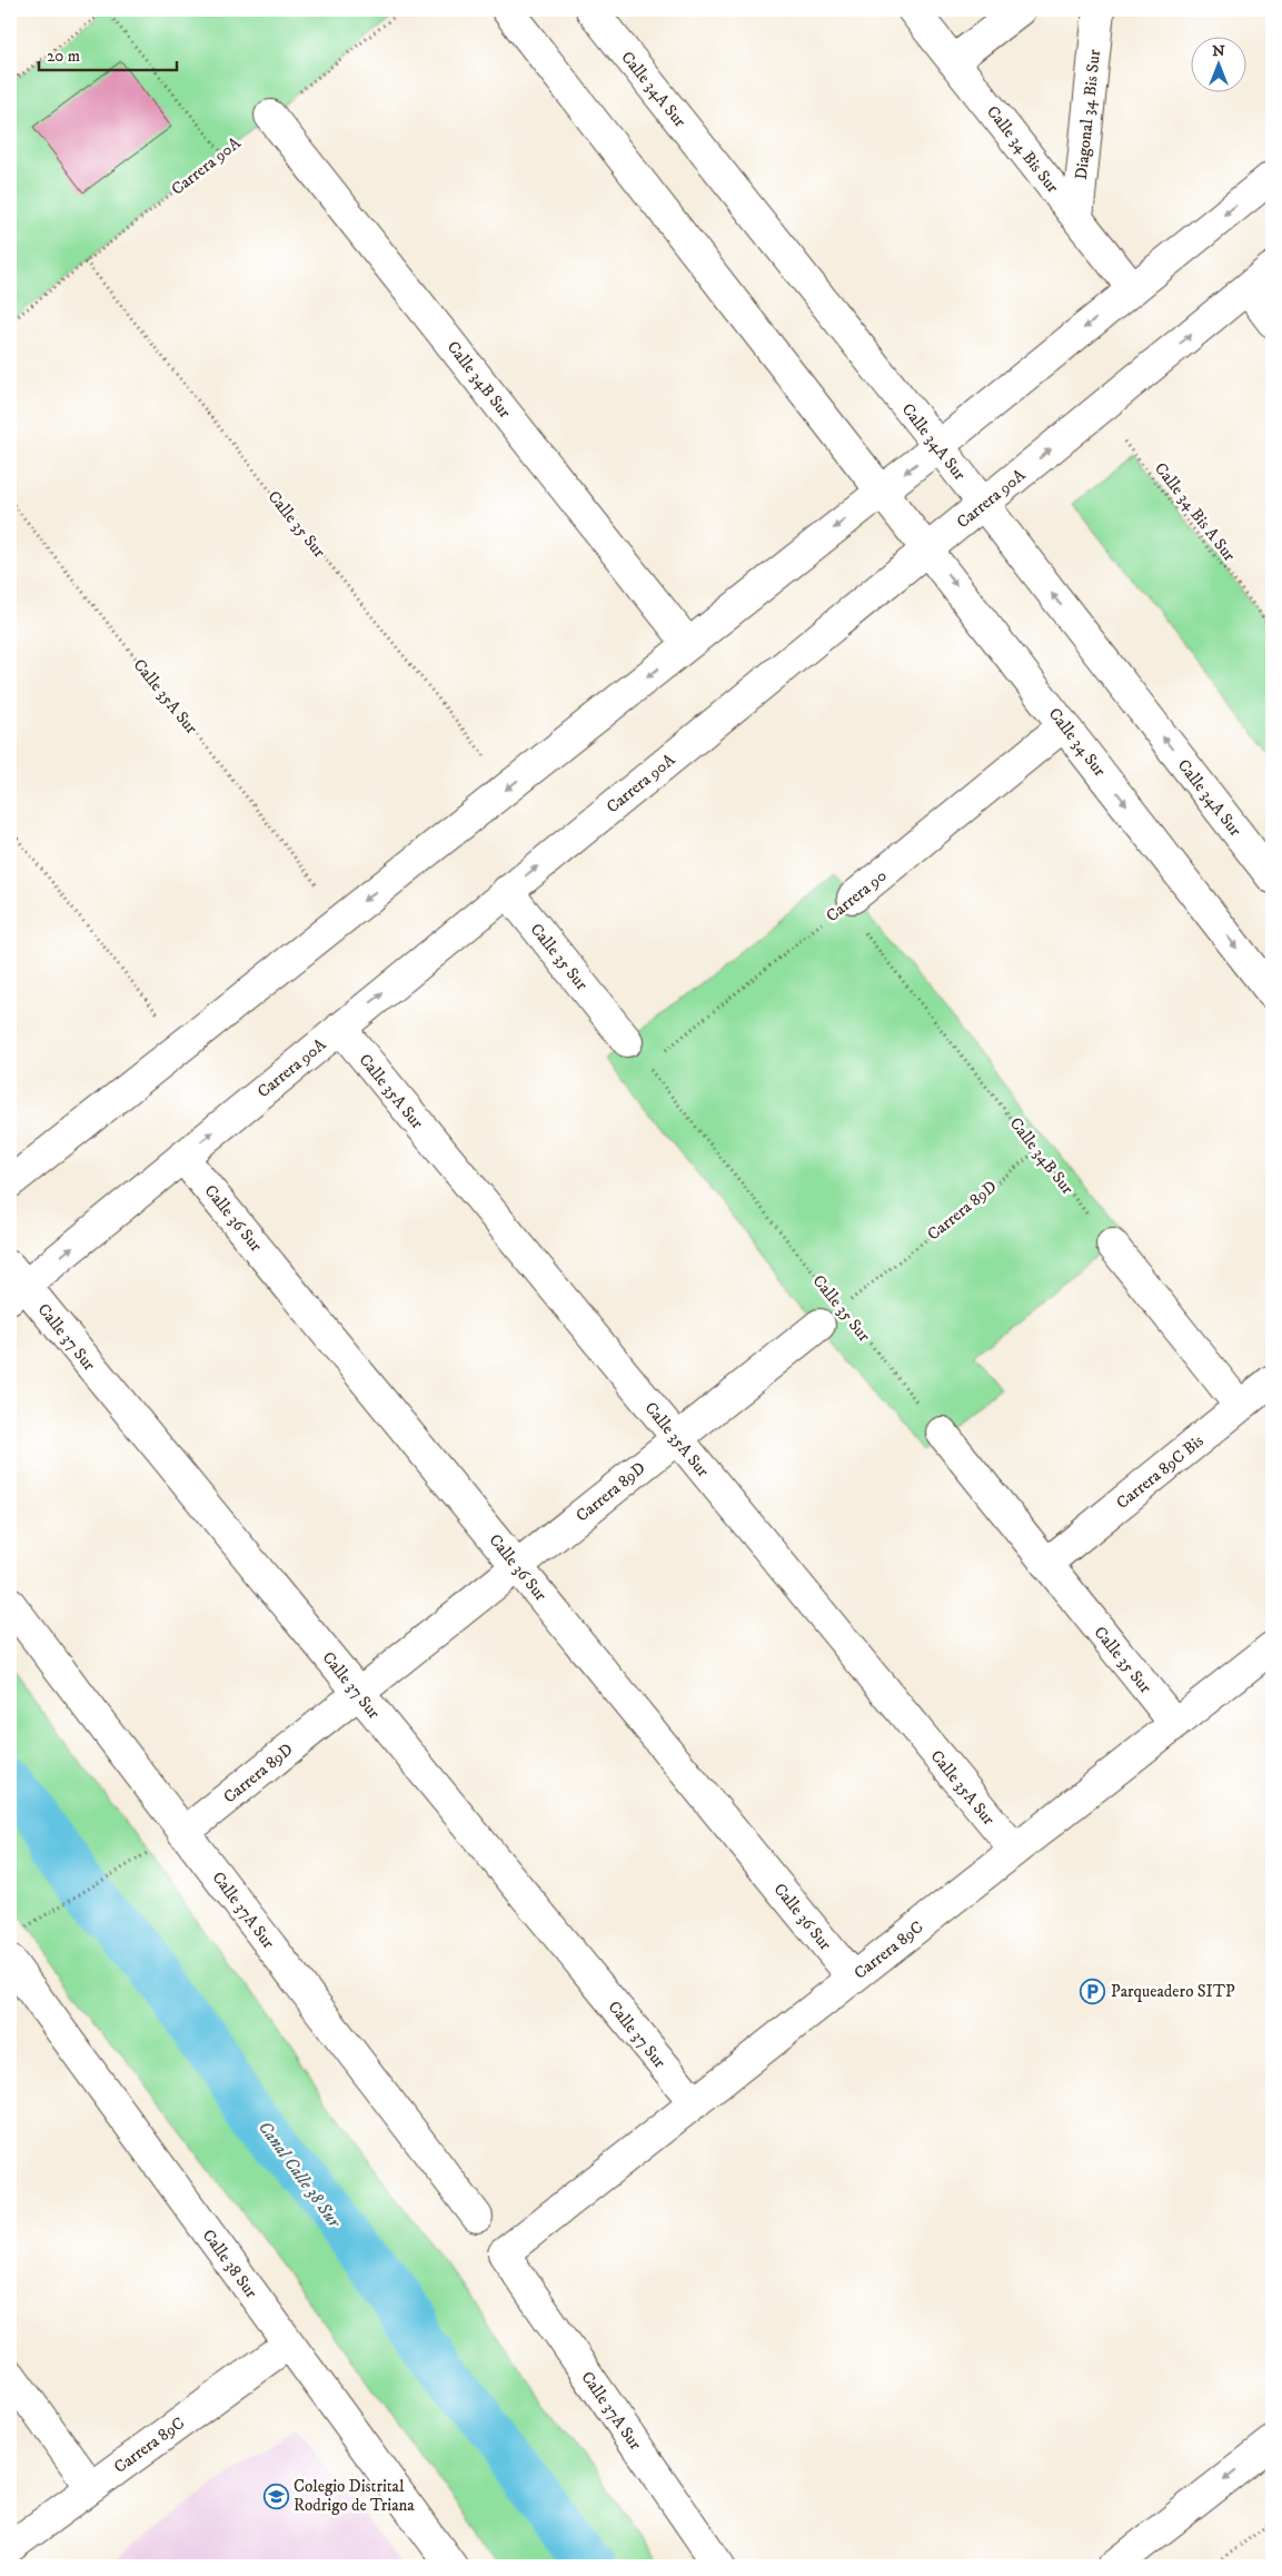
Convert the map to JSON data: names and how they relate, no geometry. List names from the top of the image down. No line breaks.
{"streets":{"street":["Calle 34A Sur","Diagonal 34 Bis Sur","Calle 34 Bis Sur","Carrera 90A","Calle 34B Sur","Calle 35 Sur","Calle 35A Sur","Calle 34 Sur","Carrera 90","Carrera 89D","Calle 36 Sur","Calle 37 Sur","Carrera 89C Bis","Calle 37A Sur","Carrera 89C","Calle 38 Sur"],"path":["Calle 34 Bis A Sur"]},"crossings":[["Calle 34A Sur","Carrera 90A"],["Diagonal 34 Bis Sur","Calle 34 Bis Sur"],["Carrera 90A","Calle 34B Sur"],["Carrera 90A","Calle 34 Bis A Sur"],["Carrera 90A","Calle 35 Sur"],["Carrera 90A","Calle 35A Sur"],["Carrera 90A","Calle 34 Sur"],["Carrera 90A","Calle 36 Sur"],["Carrera 90A","Calle 37 Sur"],["Calle 34B Sur","Carrera 90"],["Calle 34B Sur","Carrera 89D"],["Calle 35 Sur","Carrera 90"],["Calle 35 Sur","Carrera 89D"],["Calle 35 Sur","Carrera 89C Bis"],["Calle 35 Sur","Carrera 89C"],["Calle 35A Sur","Carrera 89D"],["Calle 35A Sur","Carrera 89C"],["Calle 34 Sur","Carrera 90"],["Carrera 89D","Calle 36 Sur"],["Carrera 89D","Calle 37 Sur"],["Carrera 89D","Calle 37A Sur"],["Calle 36 Sur","Carrera 89C"],["Calle 37 Sur","Carrera 89C"],["Calle 37A Sur","Carrera 89C"],["Carrera 89C","Calle 38 Sur"]],"one_way":["Calle 34A Sur","Carrera 90A","Calle 34 Sur"],"water":["Canal Calle 38 Sur"],"places":{"parking":["Parqueadero SITP"],"school or university":["Colegio Distrital Rodrigo de Triana"]},"scale_bar":"20 m","north":"top"}
